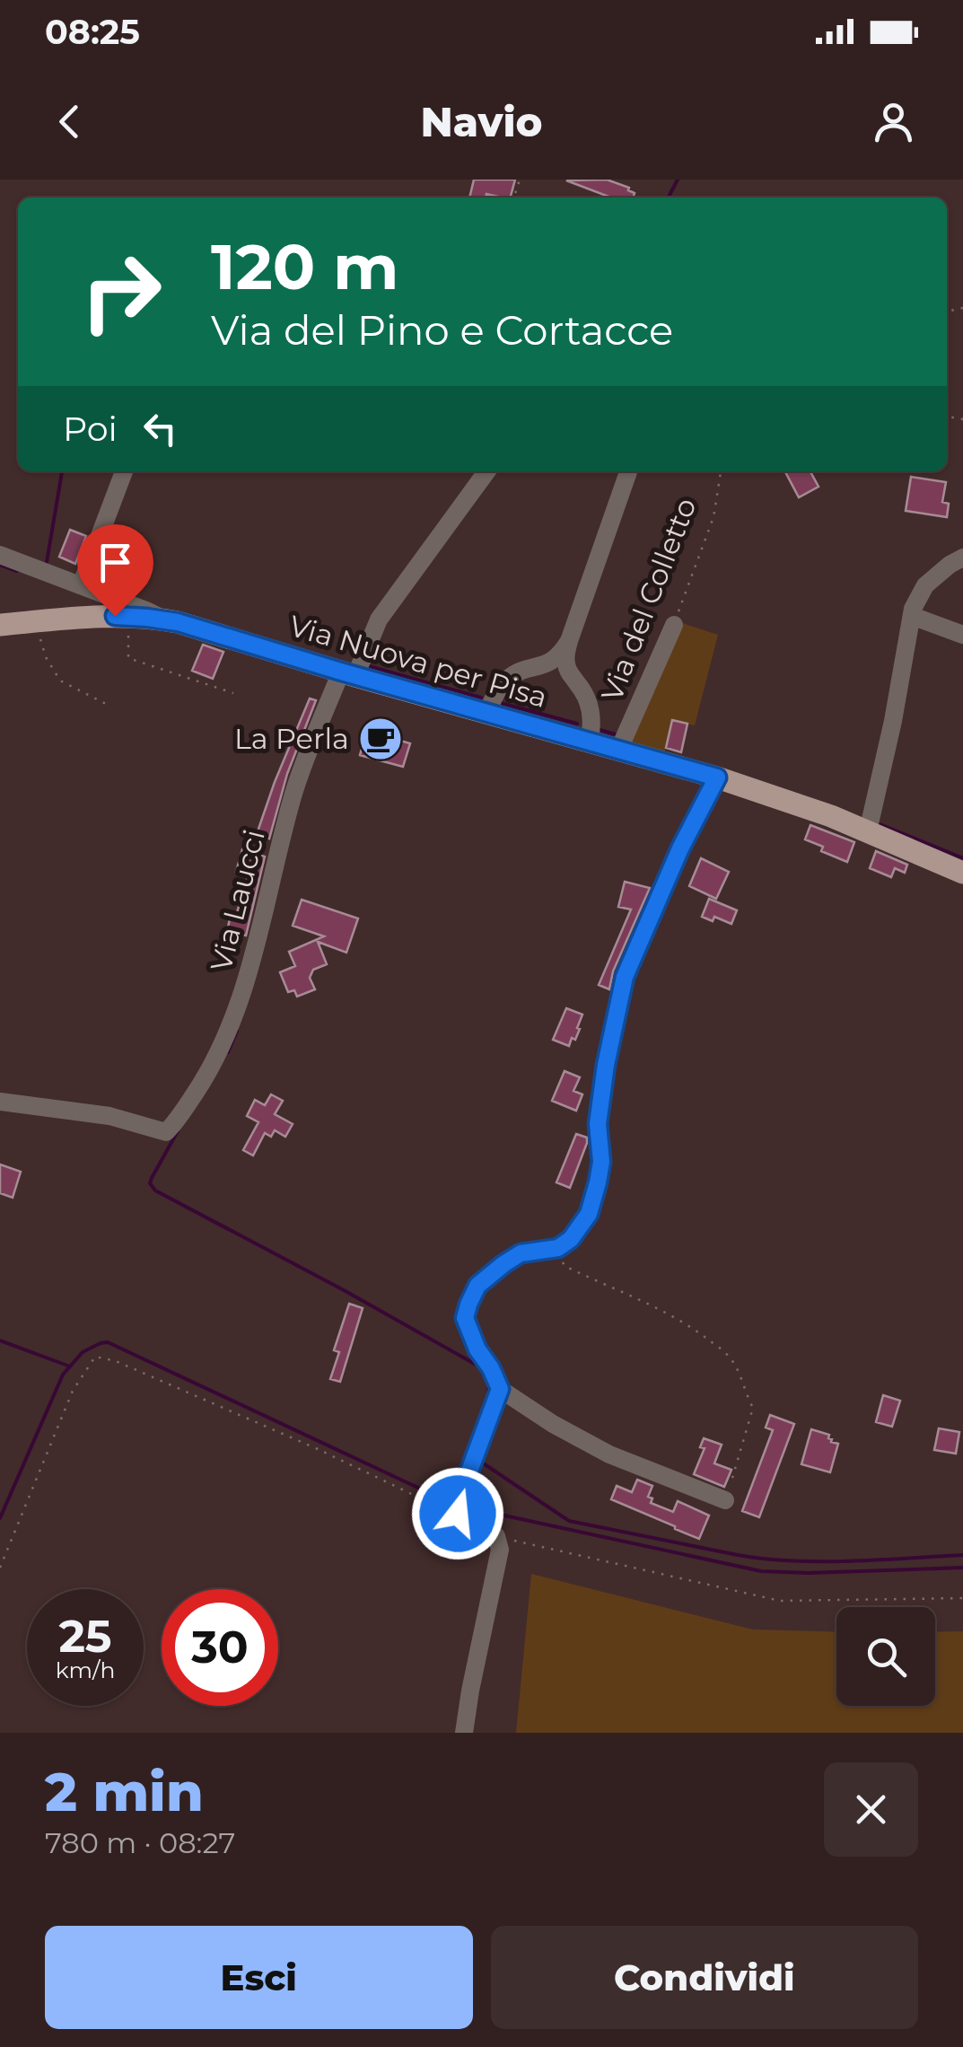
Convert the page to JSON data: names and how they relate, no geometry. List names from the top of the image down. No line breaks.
{"streets":{"main road":["Via Nuova per Pisa"],"street":["Via del Colletto","Via Laucci"]},"crossings":[["Via del Colletto","Via Nuova per Pisa"],["Via Nuova per Pisa","Via Laucci"]],"places":{"cafe":["La Perla"]},"page":{"status":"08:25","header":"Navio","turn":["120 m","Via del Pino e Cortacce"],"then":"Poi","speed":"25 km/h","limit":"30","heading":["2 min","780 m · 08:27"],"buttons":["Esci","Condividi"]}}
